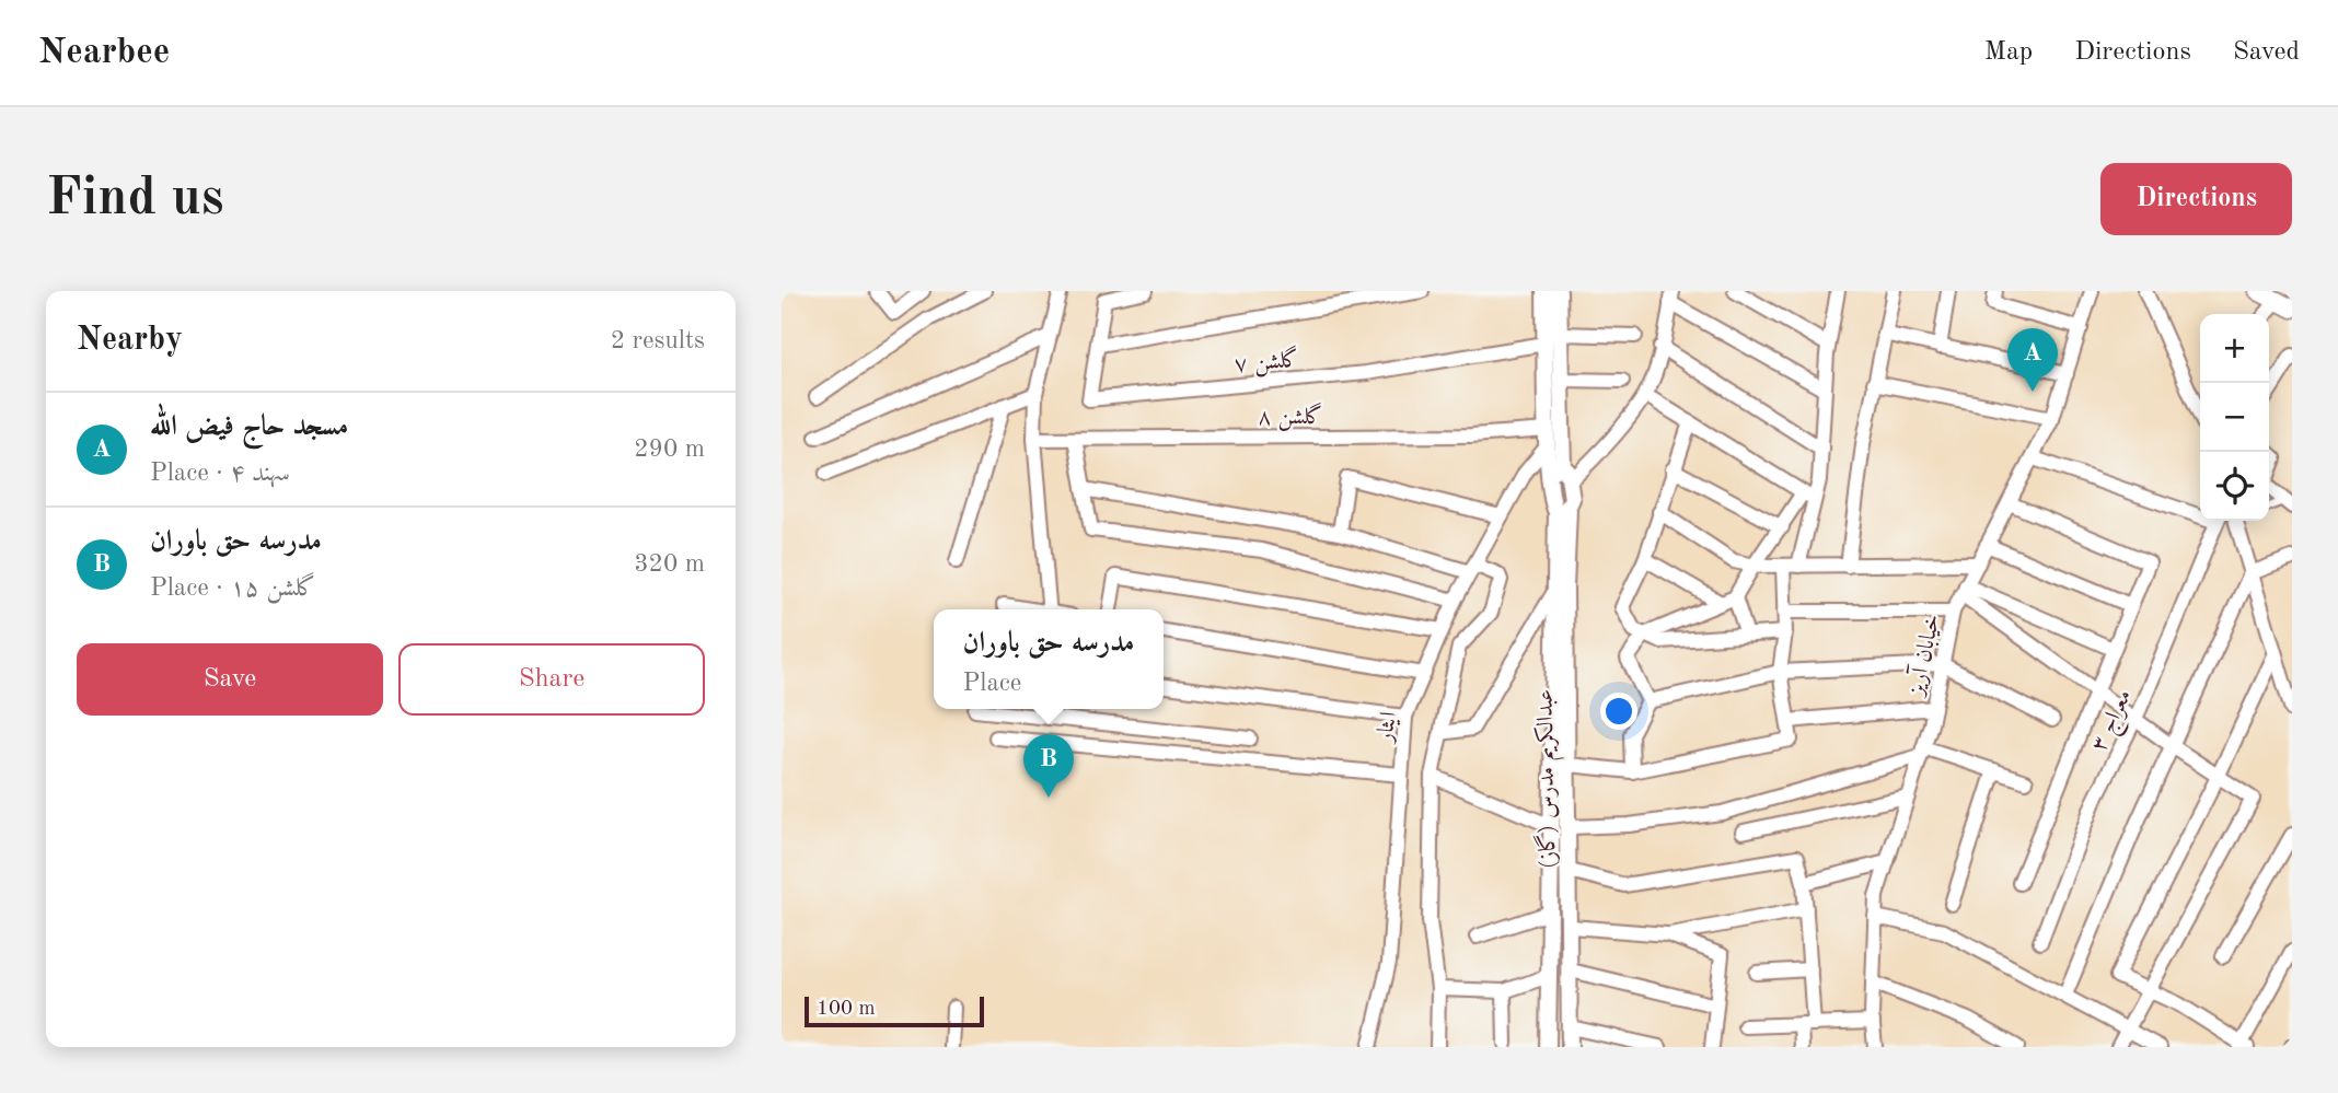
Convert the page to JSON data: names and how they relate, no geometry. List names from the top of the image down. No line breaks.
{"streets":{"street":["گلشن ۷","گلشن ۸","خیابان آریز","معراج ۳","ایثار","عبدالکریم مدرس (گاز)"]},"crossings":[["گلشن ۸","ایثار"]],"scale_bar":"100 m","page":{"header":"Nearbee","nav":["Map","Directions","Saved"],"buttons":["Directions",["Save","Share"]],"title":"Find us","heading":["Nearby","2 results"],"map_buttons":["+","−"],"pins":["A","B"],"list":[{"mark":"A","name":"مسجد حاج فیض الله","note":"Place · سهند ۴","value":"290 m"},{"mark":"B","name":"مدرسه حق باوران","note":"Place · گلشن ۱۵","value":"320 m"}],"popup":["مدرسه حق باوران","Place"],"scale":"100 m"}}
